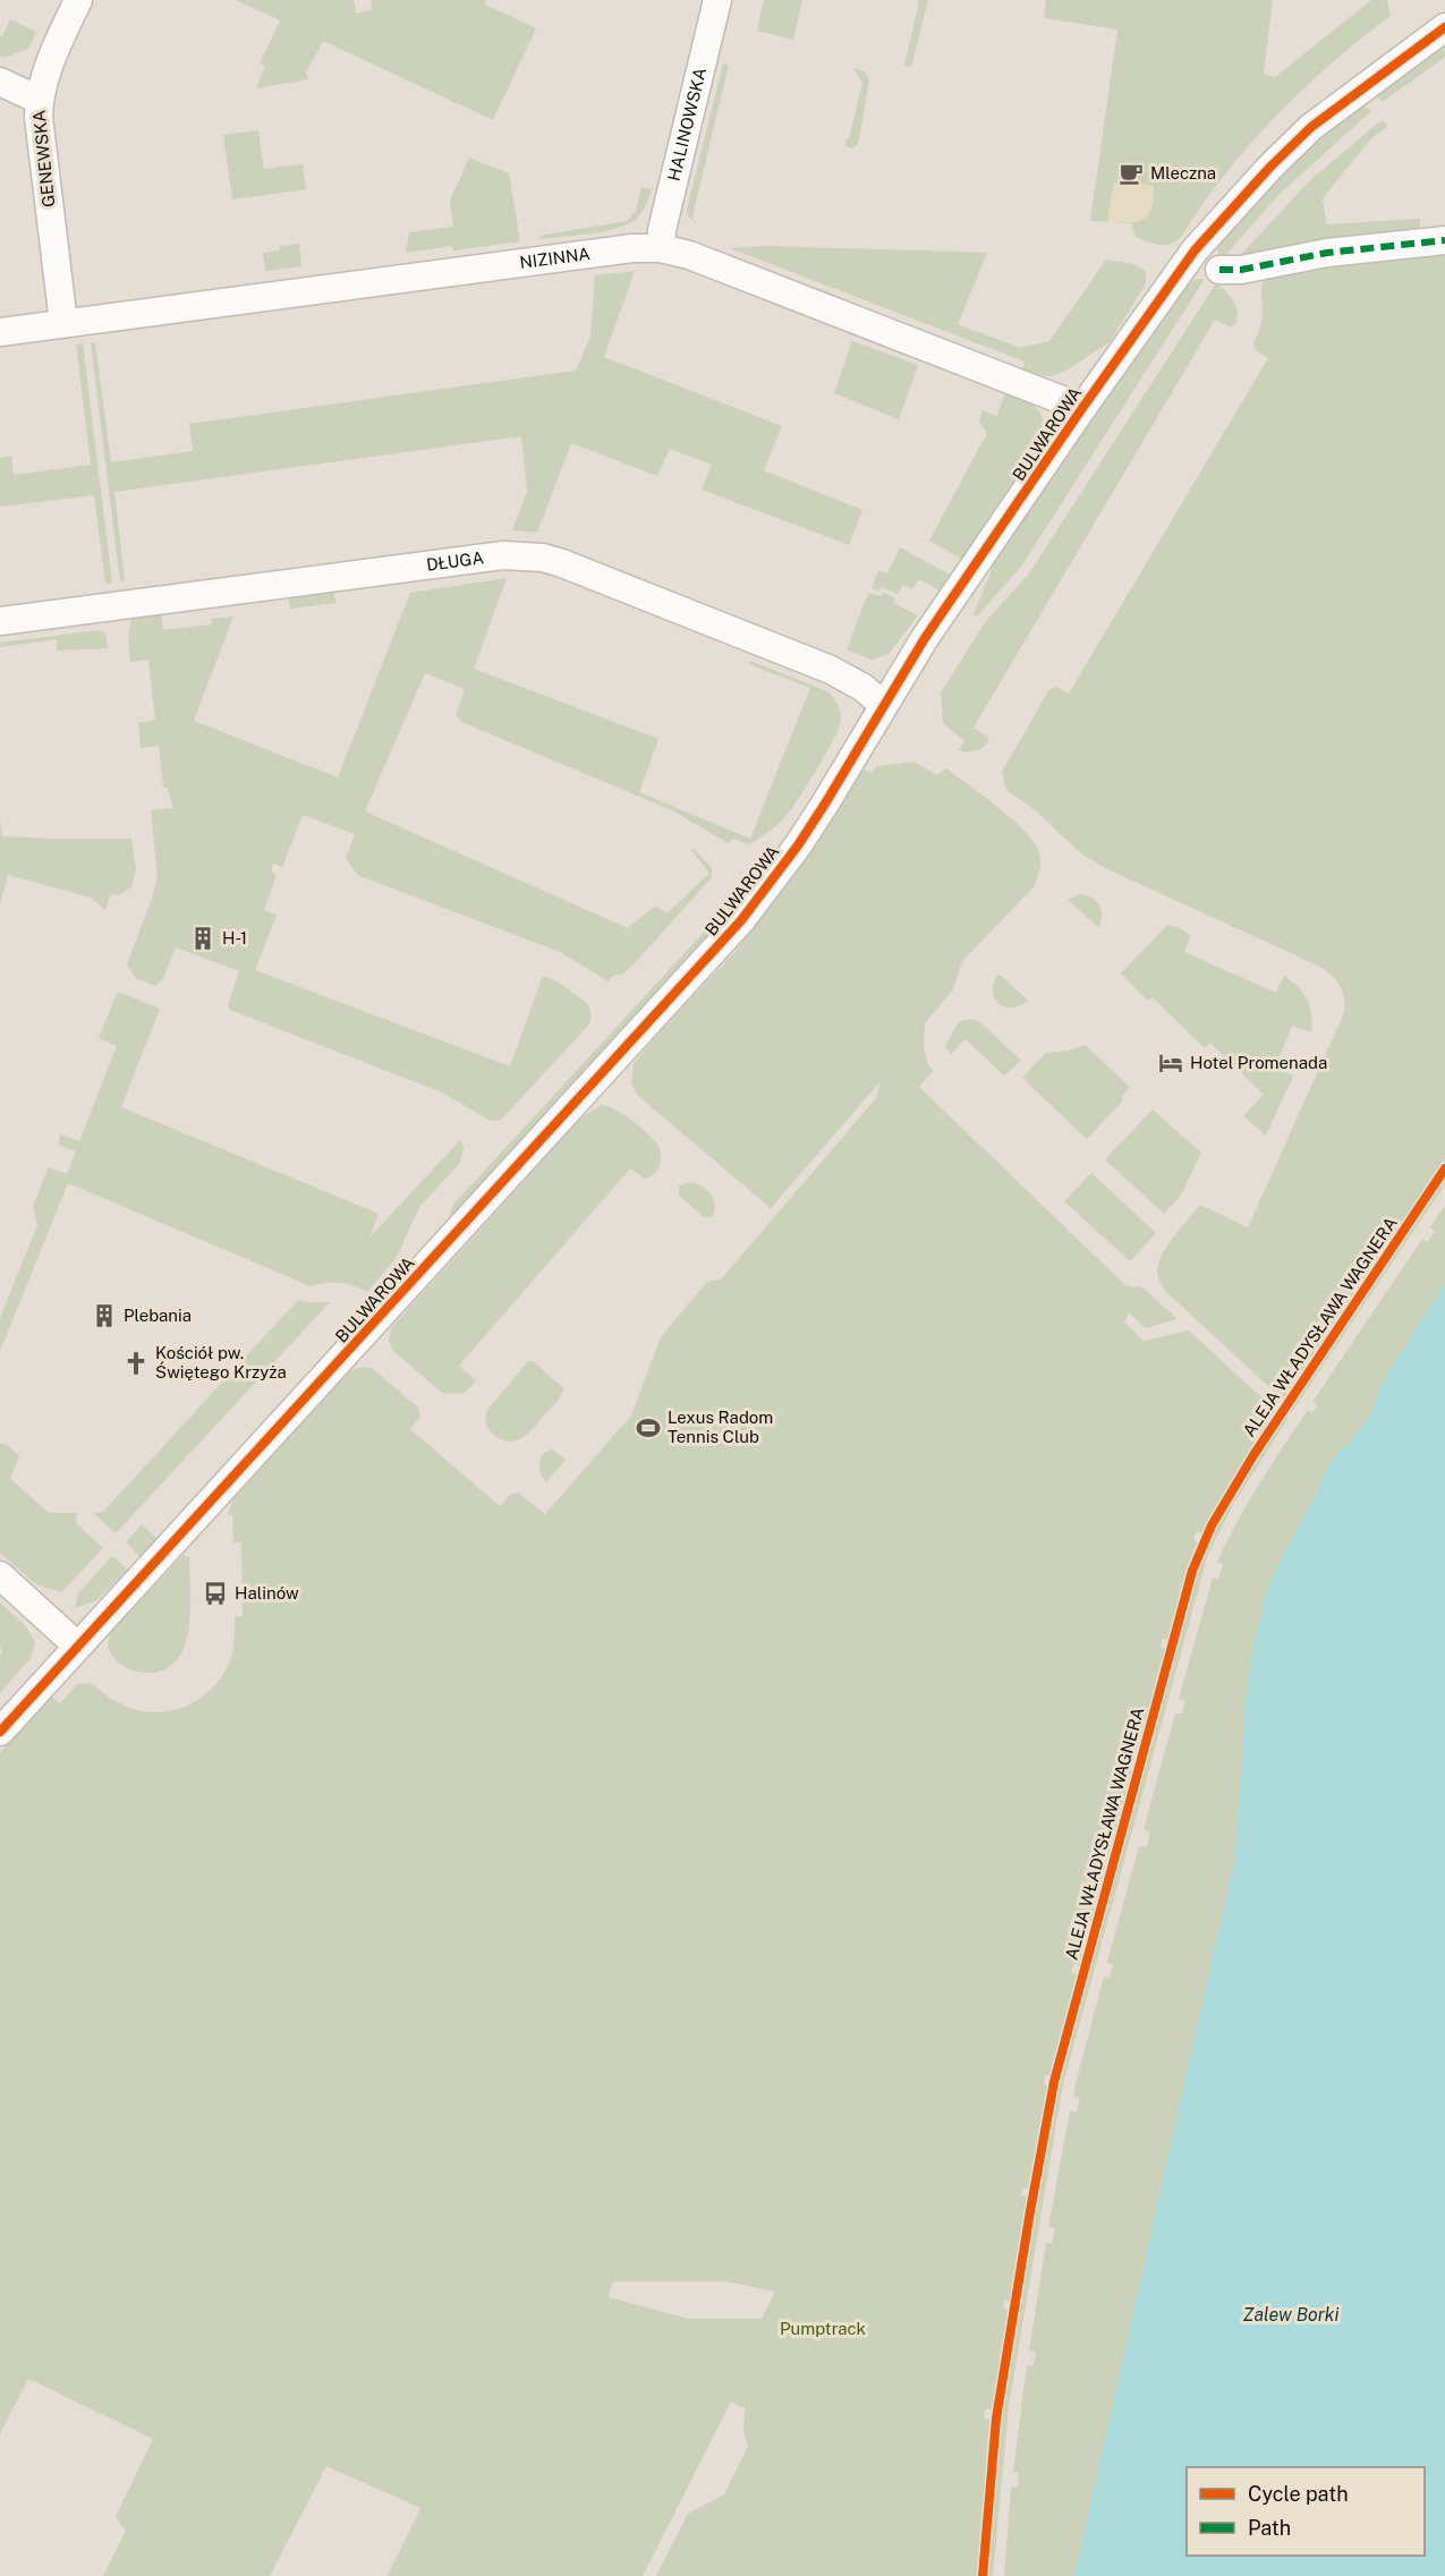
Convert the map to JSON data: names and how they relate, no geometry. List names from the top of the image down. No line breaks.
{"streets":{"street":["HALINOWSKA","GENEWSKA","NIZINNA","BULWAROWA","DŁUGA"],"cycle path":["ALEJA WŁADYSŁAWA WAGNERA"]},"crossings":[["HALINOWSKA","NIZINNA"],["GENEWSKA","NIZINNA"],["NIZINNA","BULWAROWA"],["BULWAROWA","DŁUGA"]],"water":["Zalew Borki"],"parks":["Pumptrack"],"places":{"cafe":["Mleczna"],"building":["H-1","Plebania"],"hotel":["Hotel Promenada"],"church":["Kościół pw. Świętego Krzyża"],"sports":["Lexus Radom Tennis Club"],"bus stop":["Halinów"]},"legend":["Cycle path","Path"]}
